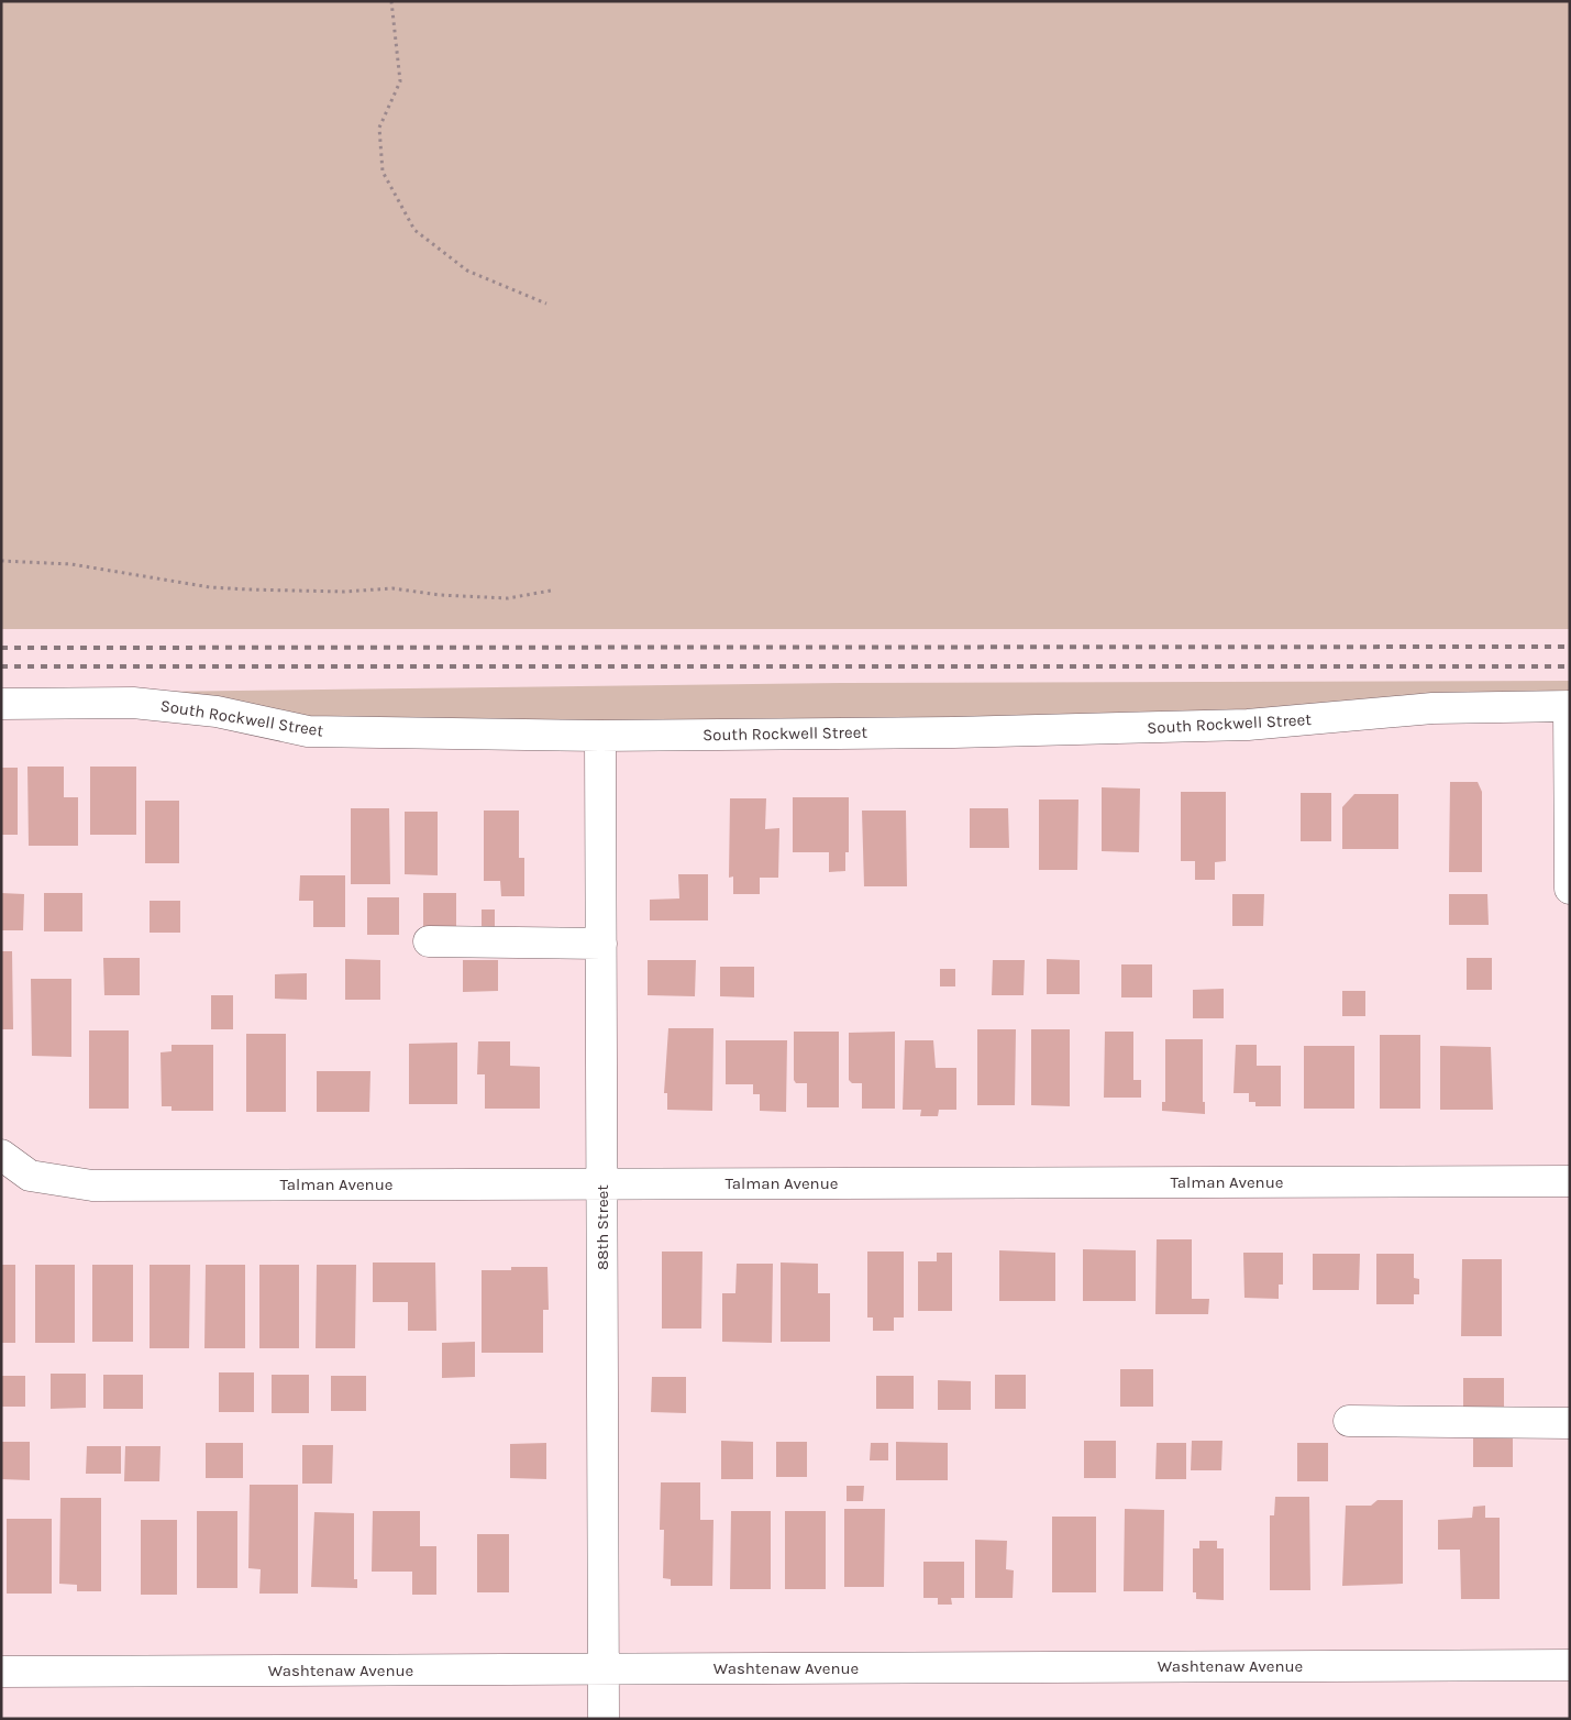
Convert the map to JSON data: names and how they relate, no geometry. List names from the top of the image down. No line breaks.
{"streets":{"street":["South Rockwell Street","Talman Avenue","88th Street","Washtenaw Avenue"]},"crossings":[["South Rockwell Street","88th Street"],["Talman Avenue","88th Street"],["88th Street","Washtenaw Avenue"]]}
